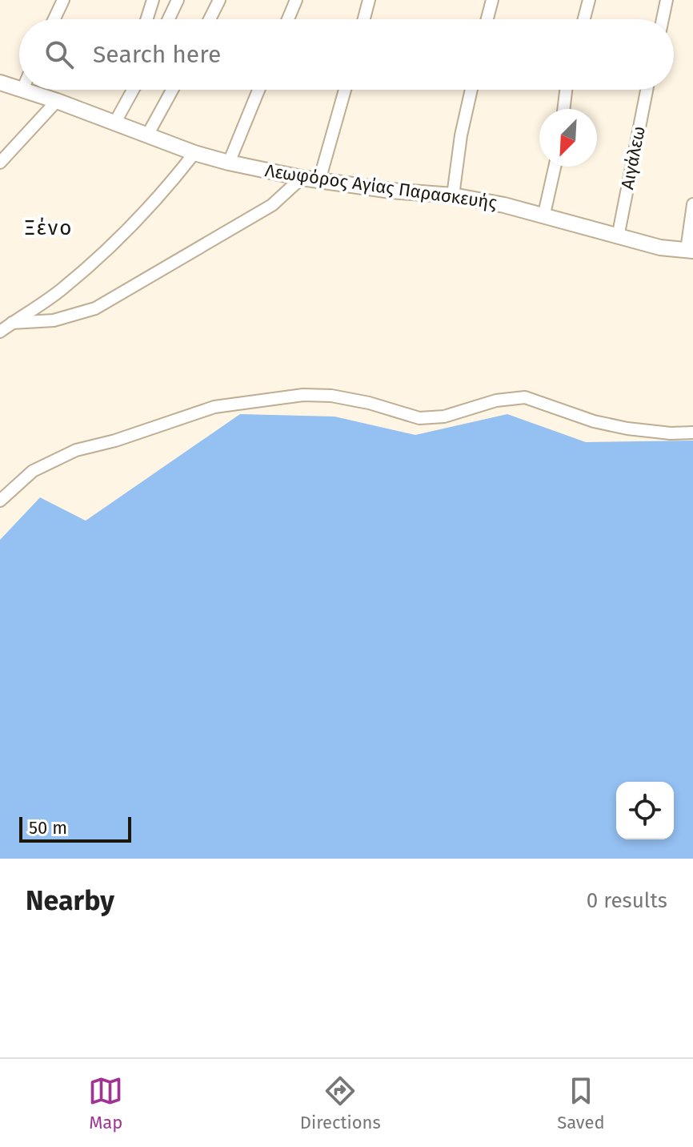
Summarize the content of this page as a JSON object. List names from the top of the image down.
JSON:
{
  "streets": {
    "street": ["Αιγάλεω", "Λεωφόρος Αγίας Παρασκευής"]
  },
  "crossings": [
    ["Αιγάλεω", "Λεωφόρος Αγίας Παρασκευής"]
  ],
  "districts": ["Ξένο"],
  "scale_bar": "50 m",
  "north": "bottom left",
  "page": {
    "search": "Search here",
    "scale": "50 m",
    "heading": ["Nearby", "0 results"],
    "nav": ["Map", "Directions", "Saved"]
  }
}
